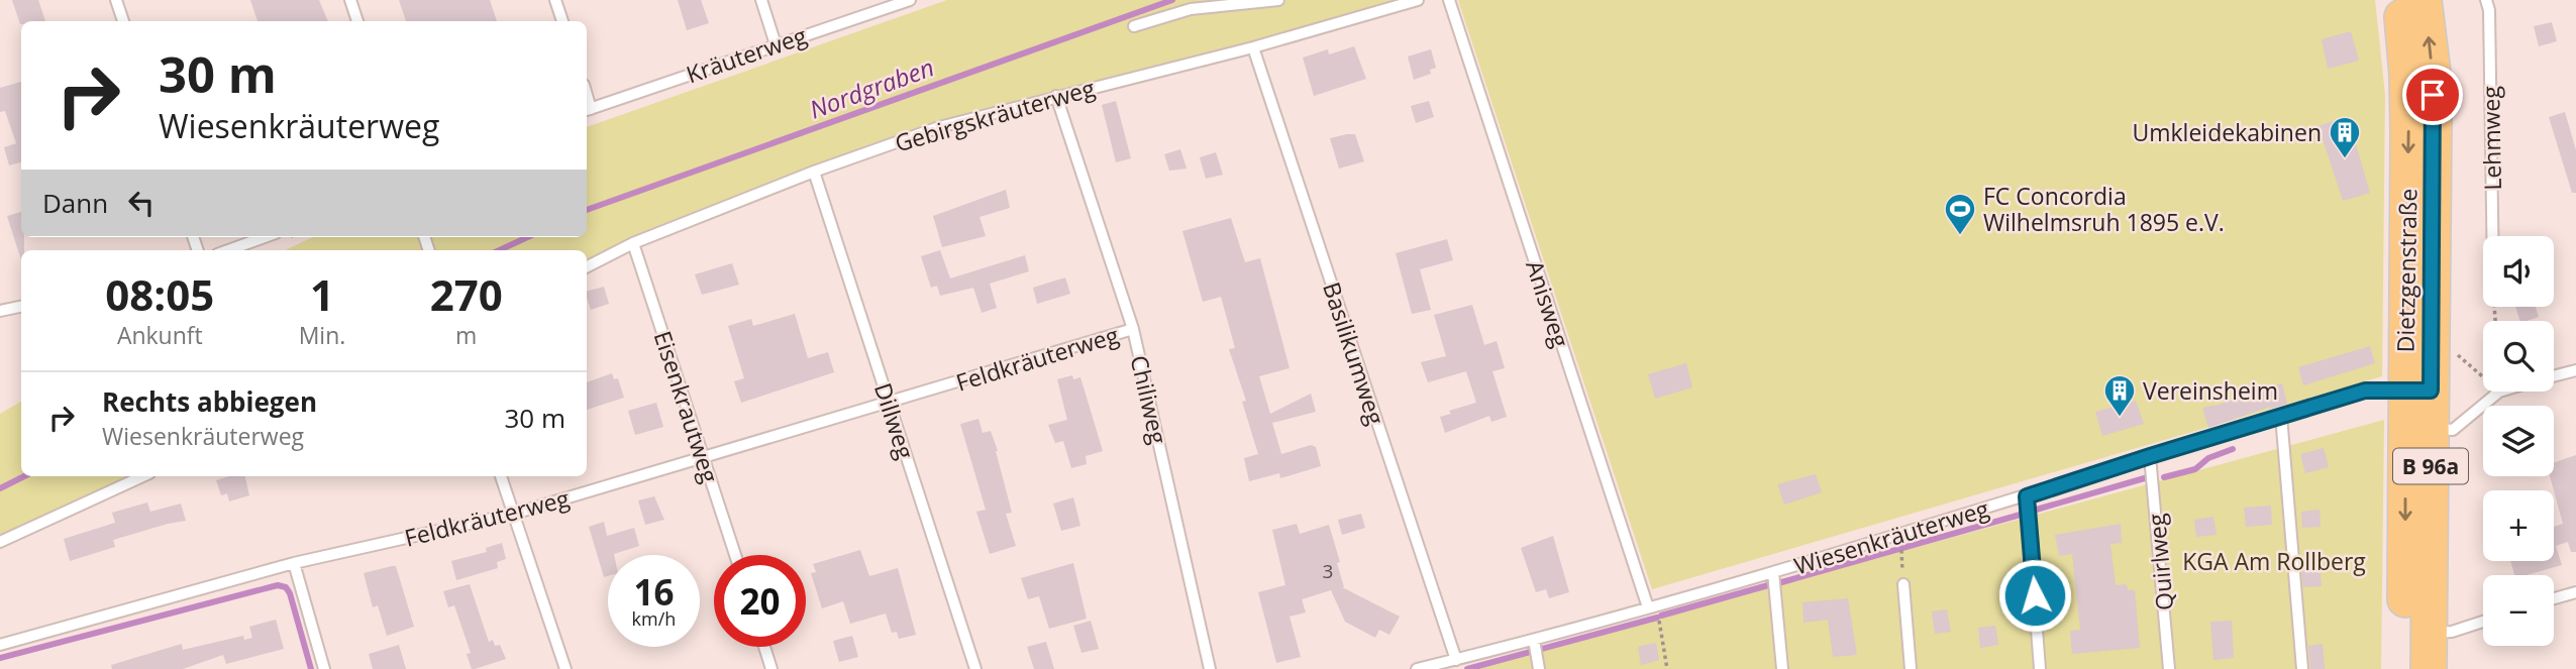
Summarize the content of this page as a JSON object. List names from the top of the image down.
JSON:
{
  "streets": {
    "main road": ["Dietzgenstraße", "B 96a"],
    "lane": [
      "Kräuterweg",
      "Gebirgskräuterweg",
      "Lehmweg",
      "Anisweg",
      "Basilikumweg",
      "Feldkräuterweg",
      "Chiliweg",
      "Eisenkrautweg",
      "Dillweg",
      "Wiesenkräuterweg",
      "Quirlweg"
    ]
  },
  "crossings": [
    ["Gebirgskräuterweg", "Basilikumweg"],
    ["Gebirgskräuterweg", "Chiliweg"],
    ["Gebirgskräuterweg", "Eisenkrautweg"],
    ["Gebirgskräuterweg", "Dillweg"],
    ["Dietzgenstraße", "Wiesenkräuterweg"],
    ["Anisweg", "Wiesenkräuterweg"],
    ["Basilikumweg", "Wiesenkräuterweg"],
    ["Feldkräuterweg", "Chiliweg"],
    ["Feldkräuterweg", "Eisenkrautweg"],
    ["Feldkräuterweg", "Dillweg"],
    ["Wiesenkräuterweg", "Quirlweg"]
  ],
  "water": ["Nordgraben"],
  "parks": ["KGA Am Rollberg"],
  "places": {
    "building": ["Umkleidekabinen", "Vereinsheim"],
    "sports": ["FC Concordia Wilhelmsruh 1895 e.V."]
  },
  "house_numbers": ["3"],
  "page": {
    "turn": ["30 m", "Wiesenkräuterweg"],
    "then": "Dann",
    "map_buttons": ["+", "−"],
    "eta": [
      "08:05",
      "Ankunft",
      "1",
      "Min.",
      "270",
      "m"
    ],
    "list": [
      {
        "name": "Rechts abbiegen",
        "note": "Wiesenkräuterweg",
        "value": "30 m"
      }
    ],
    "speed": "16 km/h",
    "limit": "20"
  }
}
